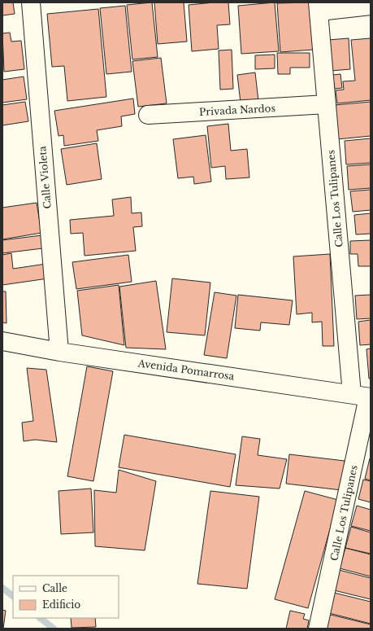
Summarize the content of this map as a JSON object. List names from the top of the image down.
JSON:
{
  "streets": {
    "street": [
      "Privada Nardos",
      "Calle Violeta",
      "Calle Los Tulipanes",
      "Avenida Pomarrosa"
    ]
  },
  "crossings": [
    ["Privada Nardos", "Calle Los Tulipanes"],
    ["Calle Violeta", "Avenida Pomarrosa"],
    ["Calle Los Tulipanes", "Avenida Pomarrosa"]
  ],
  "legend": ["Calle", "Edificio"]
}
